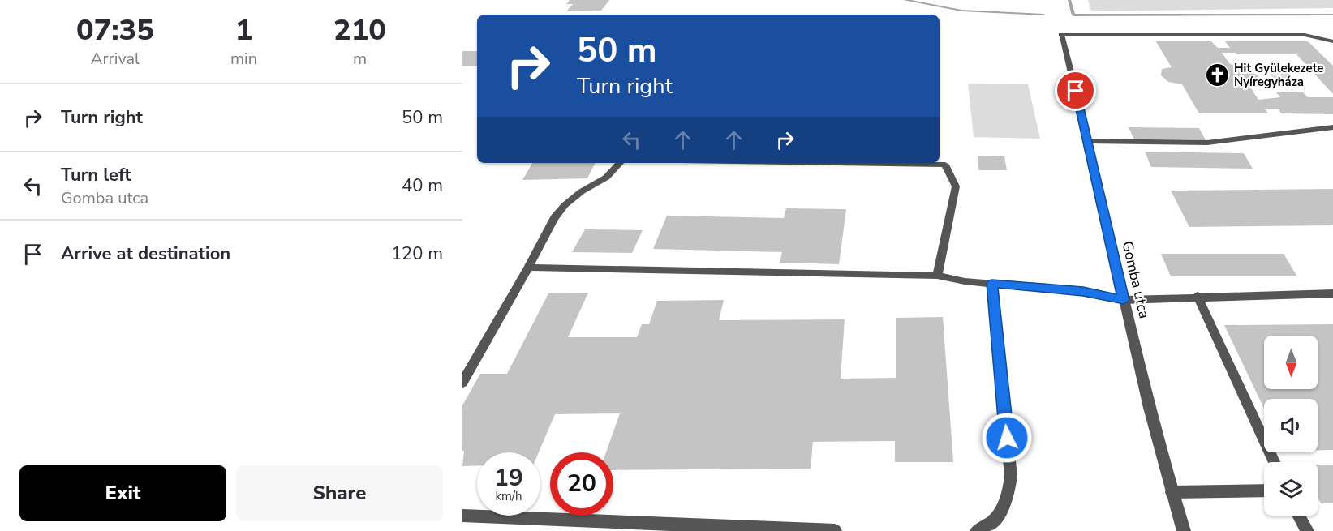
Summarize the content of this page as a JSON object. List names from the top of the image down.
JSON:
{
  "streets": {
    "street": ["Gomba utca"]
  },
  "places": {
    "church": ["Hit Gyülekezete Nyíregyháza"]
  },
  "north": "bottom",
  "page": {
    "eta": [
      "07:35",
      "Arrival",
      "1",
      "min",
      "210",
      "m"
    ],
    "turn": ["50 m", "Turn right"],
    "list": [
      {
        "name": "Turn right",
        "value": "50 m"
      },
      {
        "name": "Turn left",
        "note": "Gomba utca",
        "value": "40 m"
      },
      {
        "name": "Arrive at destination",
        "value": "120 m"
      }
    ],
    "speed": "19 km/h",
    "limit": "20",
    "buttons": ["Exit", "Share"]
  }
}
